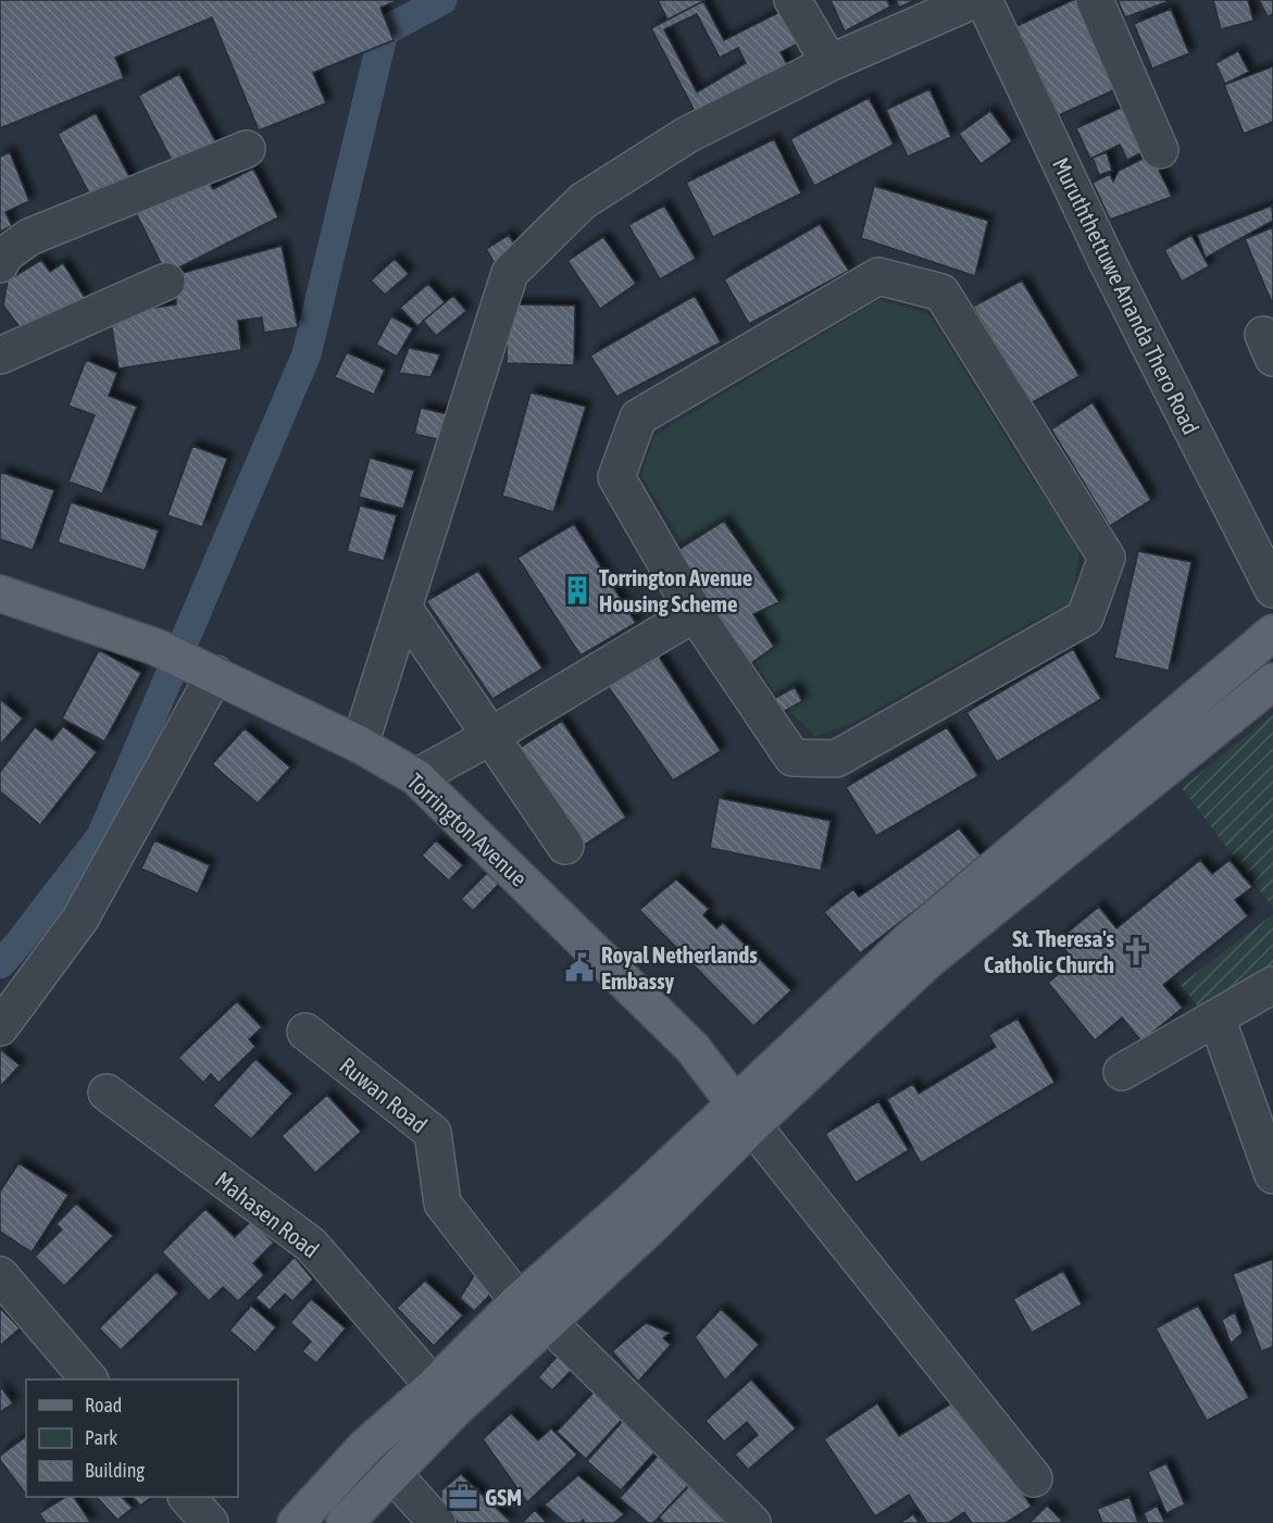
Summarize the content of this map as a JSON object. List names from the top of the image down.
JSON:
{
  "streets": {
    "main road": ["Torrington Avenue"],
    "street": ["Muruththettuwe Ananda Thero Road", "Ruwan Road", "Mahasen Road"]
  },
  "places": {
    "building": ["Torrington Avenue Housing Scheme"],
    "church": ["St. Theresa's Catholic Church"],
    "public building": ["Royal Netherlands Embassy"],
    "office": ["GSM"]
  },
  "legend": ["Road", "Park", "Building"]
}
